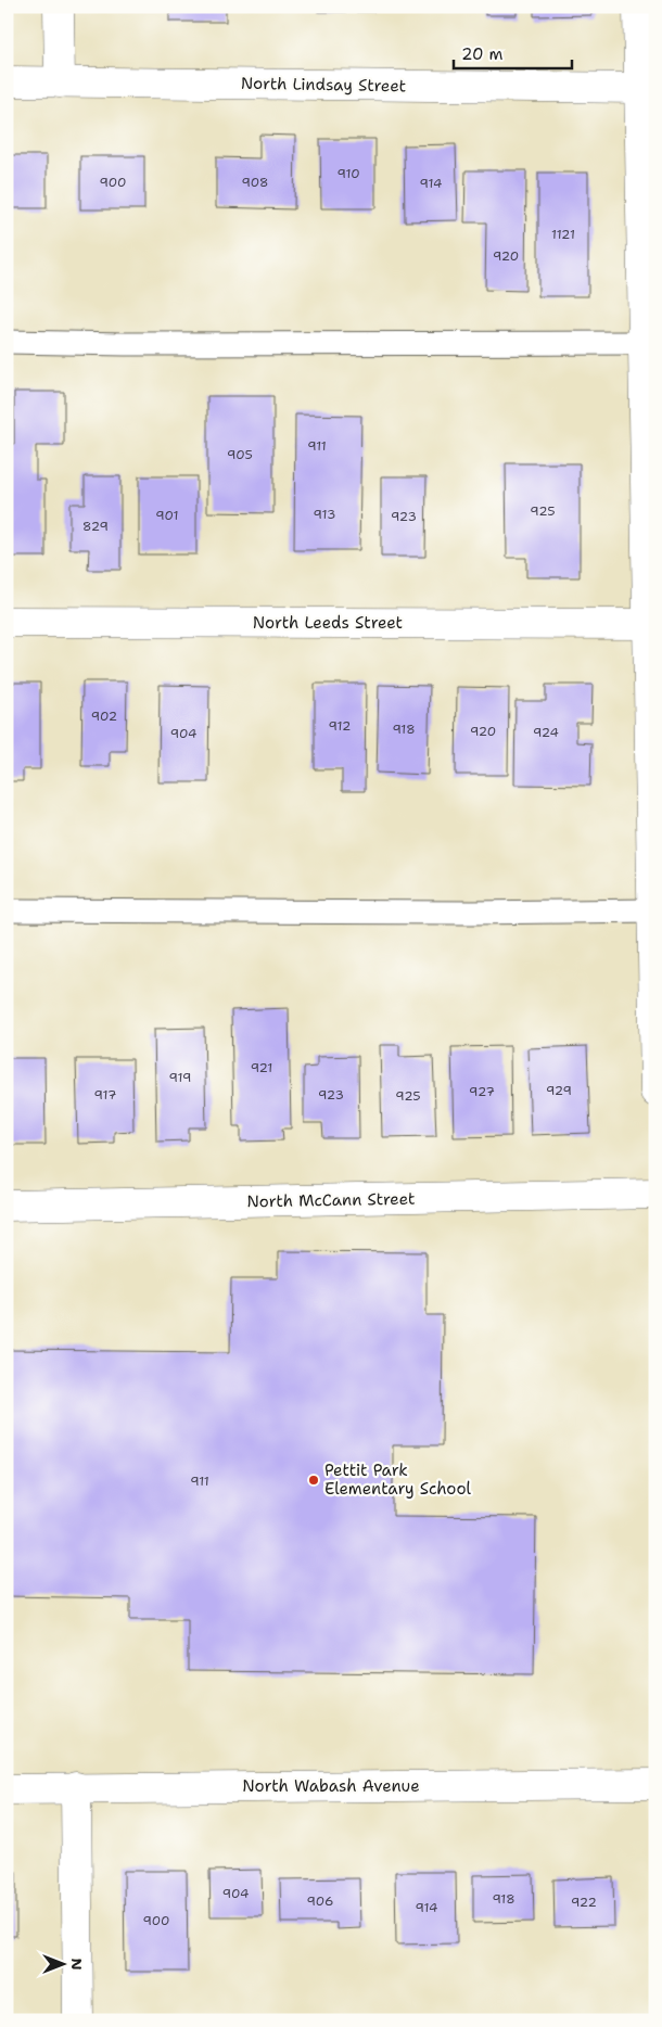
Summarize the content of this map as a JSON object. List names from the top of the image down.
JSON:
{
  "streets": {
    "street": [
      "North Lindsay Street",
      "North Leeds Street",
      "North McCann Street",
      "North Wabash Avenue"
    ]
  },
  "places": ["Pettit Park Elementary School"],
  "house_numbers": [
    "910",
    "900",
    "908",
    "914",
    "1121",
    "920",
    "911",
    "905",
    "925",
    "913",
    "901",
    "923",
    "829",
    "902",
    "912",
    "918",
    "920",
    "924",
    "904",
    "921",
    "919",
    "929",
    "927",
    "917",
    "923",
    "925",
    "911",
    "904",
    "918",
    "906",
    "922",
    "914",
    "900"
  ],
  "scale_bar": "20 m",
  "north": "right"
}
